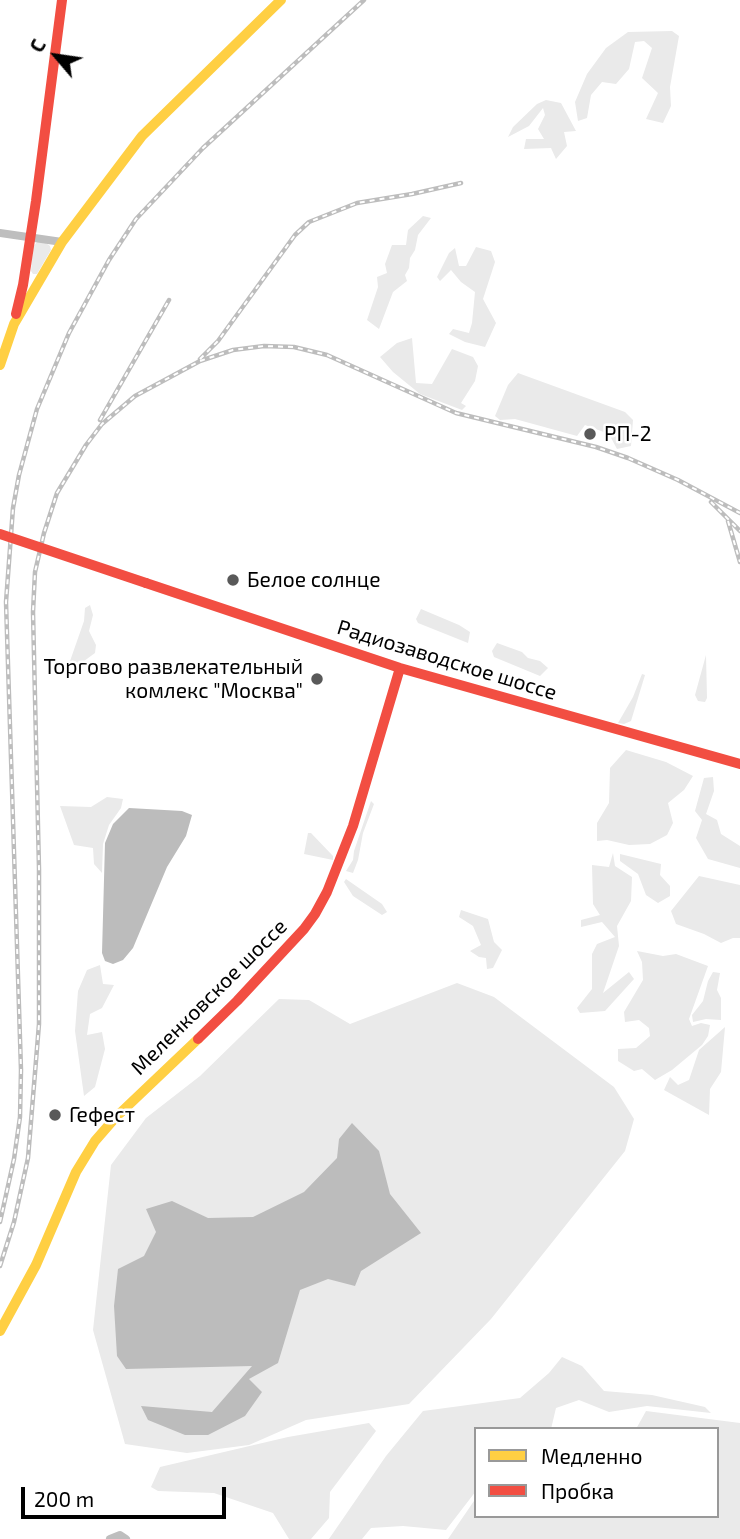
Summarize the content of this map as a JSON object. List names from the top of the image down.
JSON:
{
  "streets": {
    "main road": ["Радиозаводское шоссе", "Меленковское шоссе"]
  },
  "crossings": [
    ["Радиозаводское шоссе", "Меленковское шоссе"]
  ],
  "places": [
    "РП-2",
    "Белое солнце",
    "Торгово развлекательный комлекс \"Москва\"",
    "Гефест"
  ],
  "legend": ["Медленно", "Пробка"],
  "scale_bar": "200 m",
  "north": "top left"
}
